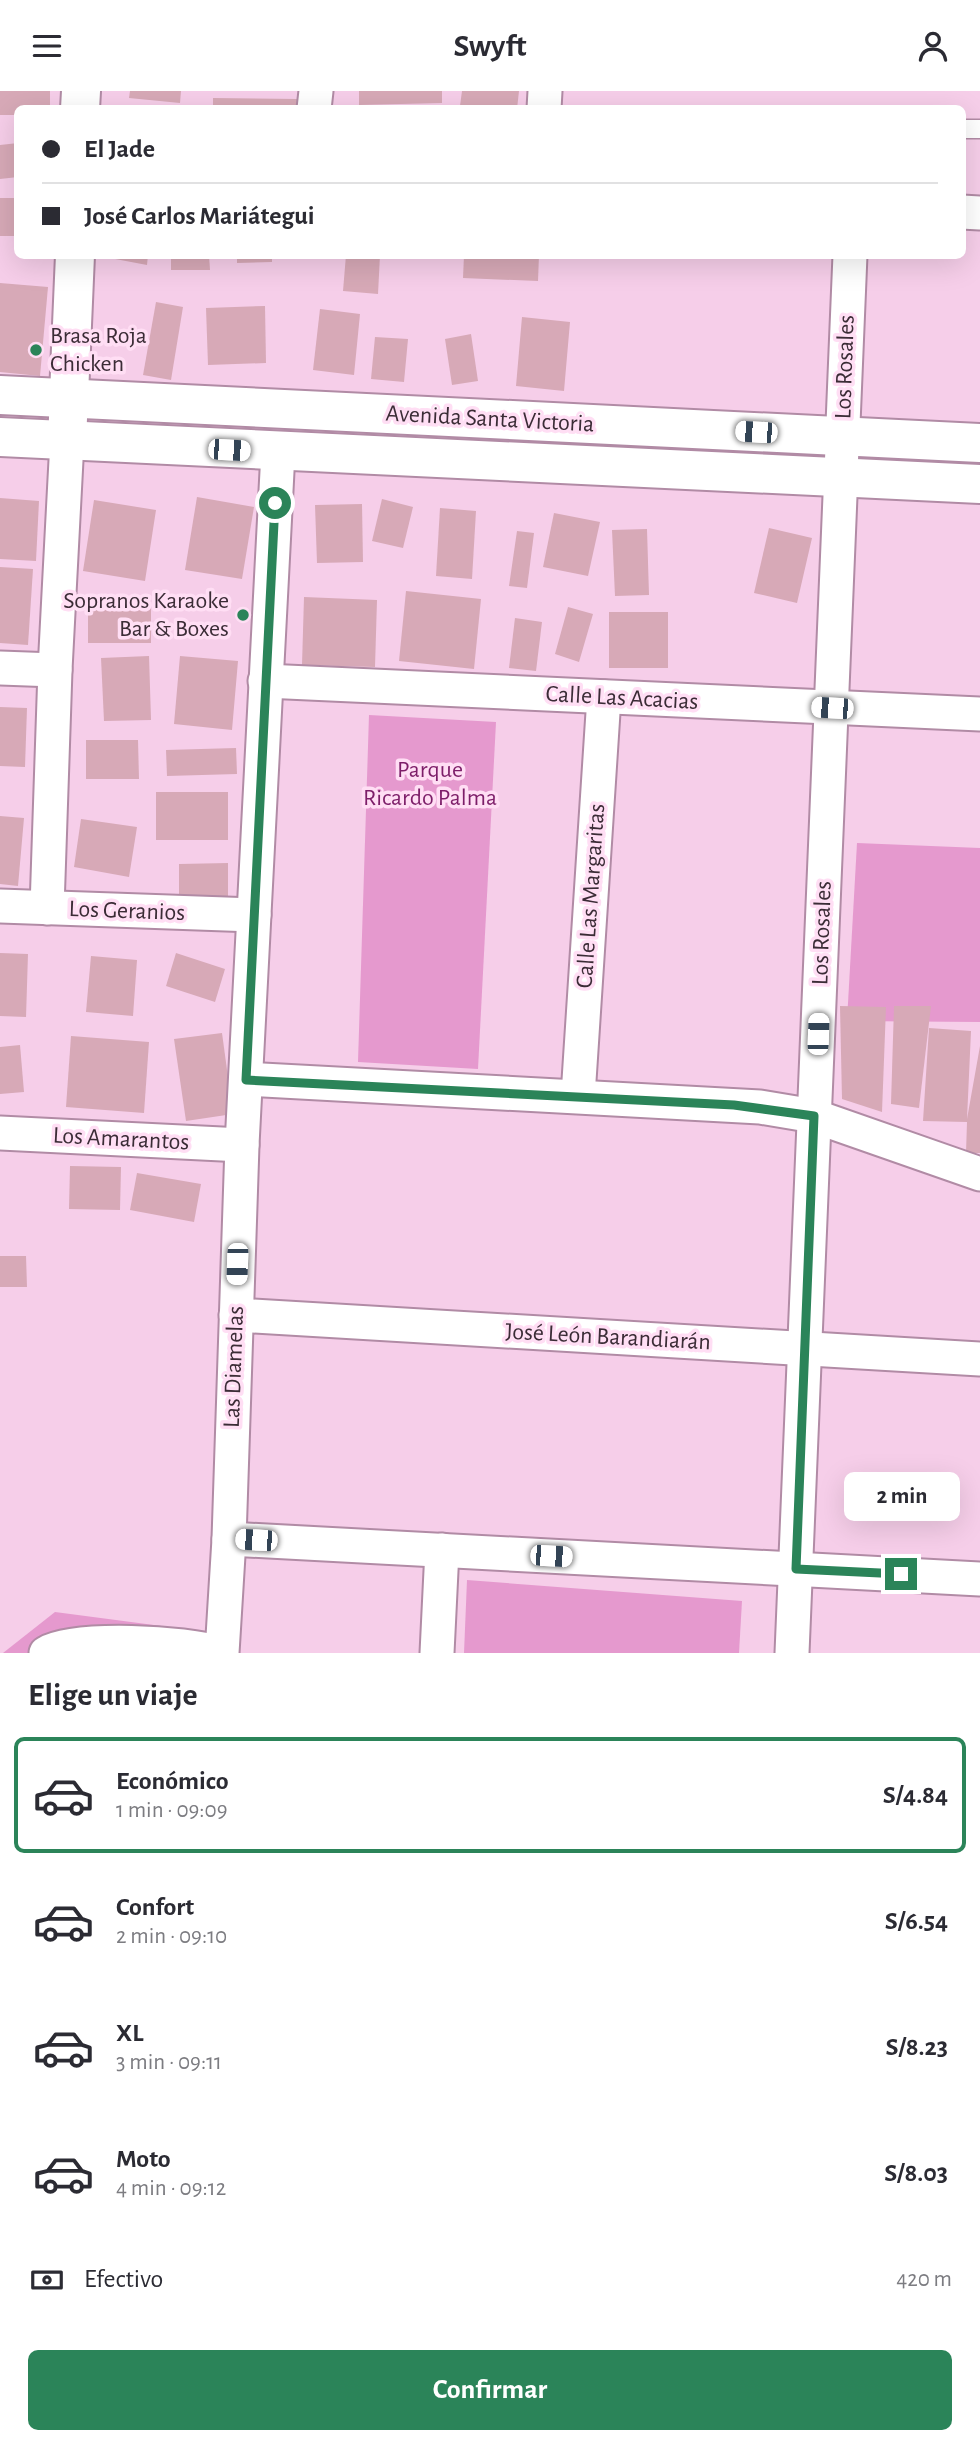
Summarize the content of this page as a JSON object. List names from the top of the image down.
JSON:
{
  "streets": {
    "main road": ["Avenida Santa Victoria"],
    "street": [
      "Los Rosales",
      "Calle Las Acacias",
      "Calle Las Margaritas",
      "Los Geranios",
      "Los Amarantos",
      "José León Barandiarán",
      "Las Diamelas"
    ]
  },
  "crossings": [
    ["Los Rosales", "Avenida Santa Victoria"],
    ["Los Rosales", "Calle Las Acacias"],
    ["Los Rosales", "José León Barandiarán"],
    ["Avenida Santa Victoria", "Las Diamelas"],
    ["Calle Las Acacias", "Calle Las Margaritas"],
    ["Calle Las Acacias", "Las Diamelas"],
    ["Los Geranios", "Las Diamelas"],
    ["Los Amarantos", "Las Diamelas"],
    ["José León Barandiarán", "Las Diamelas"]
  ],
  "parks": ["Parque Ricardo Palma"],
  "places": ["Brasa Roja Chicken", "Sopranos Karaoke Bar & Boxes"],
  "page": {
    "header": "Swyft",
    "banner": ["El Jade", "José Carlos Mariátegui"],
    "bubble": "2 min",
    "heading": "Elige un viaje",
    "list": [
      {
        "name": "Económico",
        "note": "1 min · 09:09",
        "value": "S/4.84"
      },
      {
        "name": "Confort",
        "note": "2 min · 09:10",
        "value": "S/6.54"
      },
      {
        "name": "XL",
        "note": "3 min · 09:11",
        "value": "S/8.23"
      },
      {
        "name": "Moto",
        "note": "4 min · 09:12",
        "value": "S/8.03"
      }
    ],
    "pay": ["Efectivo", "420 m"],
    "buttons": "Confirmar"
  }
}
